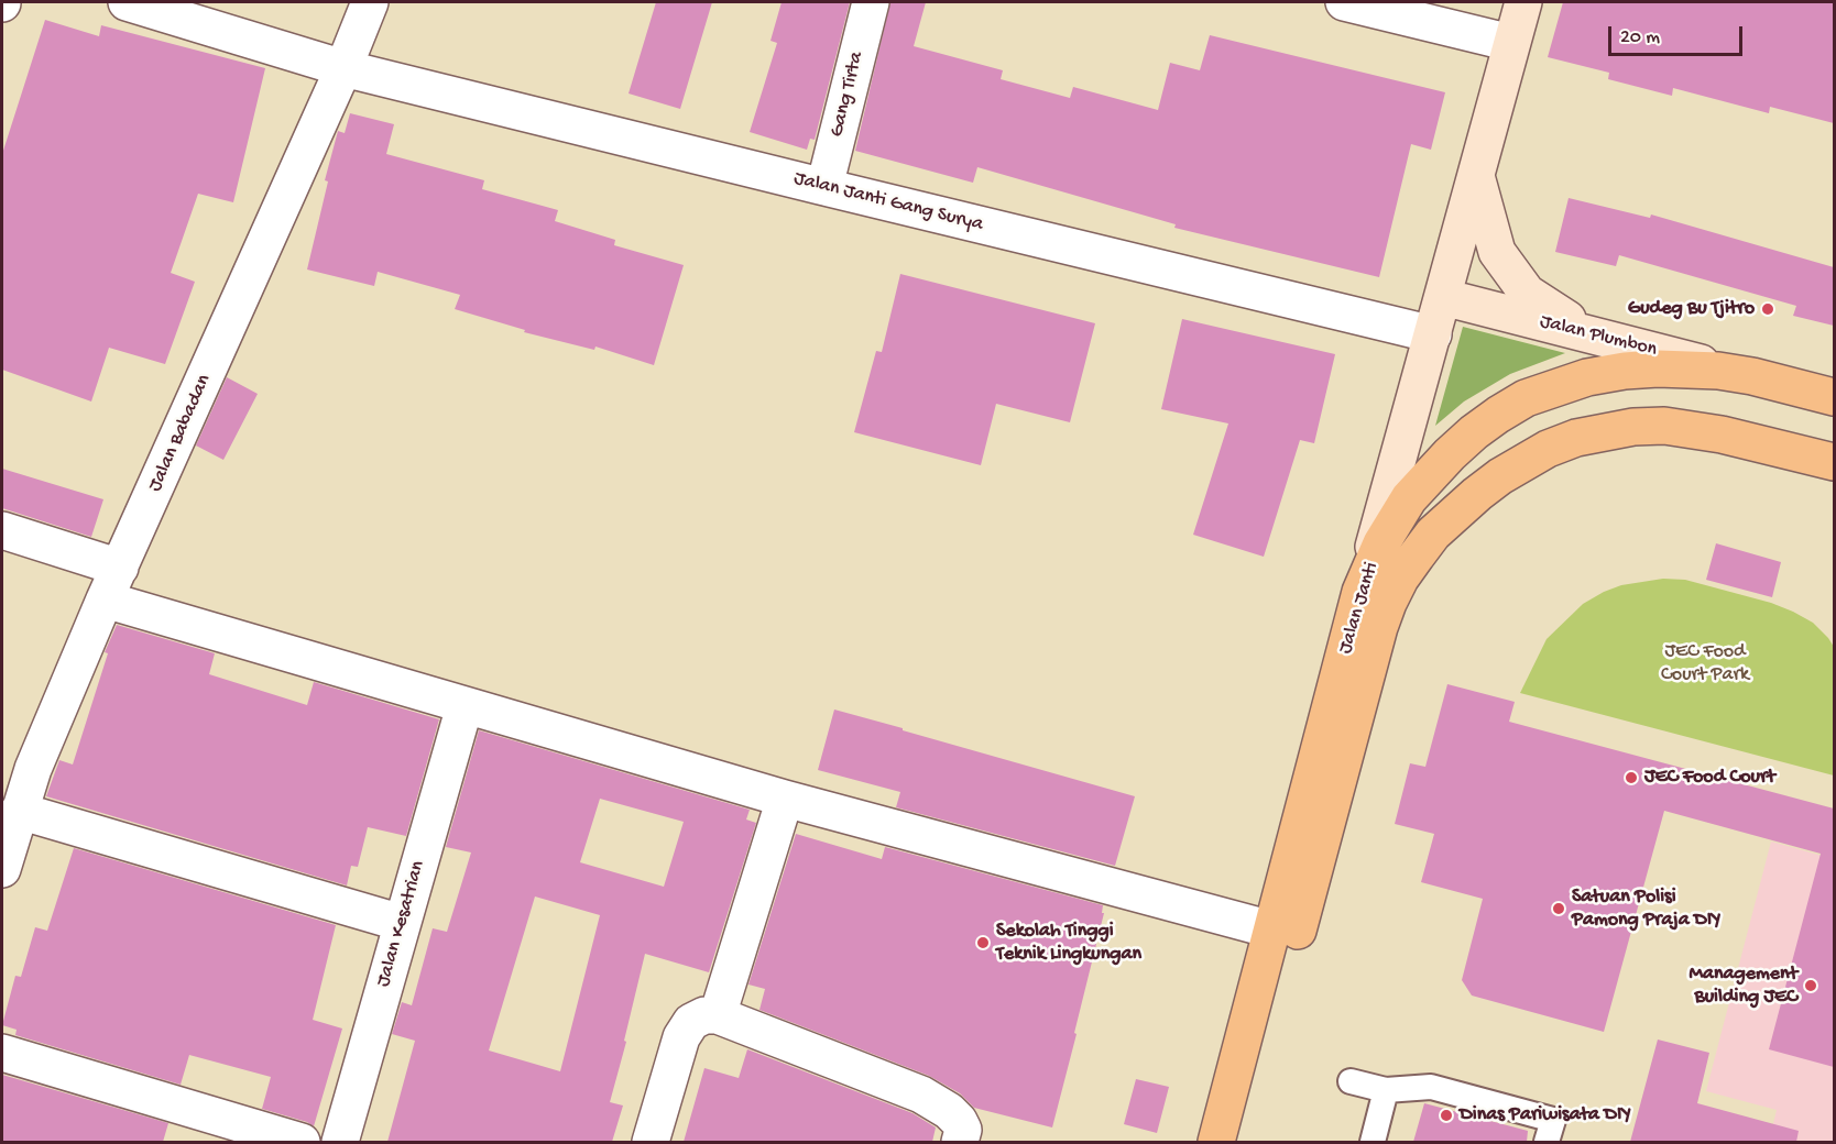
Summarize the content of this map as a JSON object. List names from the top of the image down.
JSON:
{
  "streets": {
    "main road": ["Jalan Janti"],
    "street": [
      "Gang Tirta",
      "Jalan Janti Gang Surya",
      "Jalan Plumbon",
      "Jalan Babadan",
      "Jalan Kesatrian"
    ]
  },
  "crossings": [
    ["Gang Tirta", "Jalan Janti Gang Surya"],
    ["Jalan Janti Gang Surya", "Jalan Babadan"],
    ["Jalan Plumbon", "Jalan Janti"]
  ],
  "parks": ["JEC Food Court Park"],
  "places": [
    "Gudeg Bu Tjitro",
    "JEC Food Court",
    "Satuan Polisi Pamong Praja DIY",
    "Sekolah Tinggi Teknik Lingkungan",
    "Management Building JEC",
    "Dinas Pariwisata DIY"
  ],
  "scale_bar": "20 m"
}
